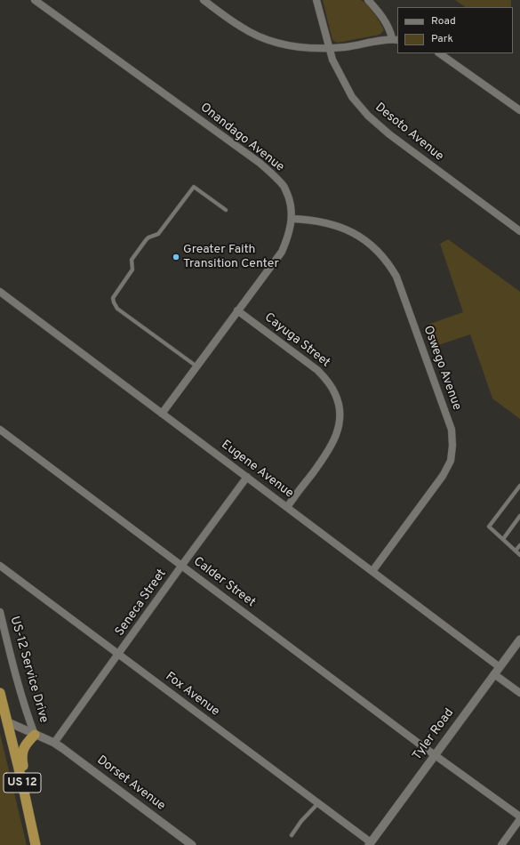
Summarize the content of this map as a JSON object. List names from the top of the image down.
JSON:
{
  "streets": {
    "highway": ["US 12"],
    "street": [
      "Desoto Avenue",
      "Onandago Avenue",
      "Cayuga Street",
      "Oswego Avenue",
      "Eugene Avenue",
      "Calder Street",
      "Seneca Street",
      "US-12 Service Drive",
      "Fox Avenue",
      "Tyler Road",
      "Dorset Avenue"
    ]
  },
  "crossings": [
    ["Onandago Avenue", "Cayuga Street"],
    ["Onandago Avenue", "Oswego Avenue"],
    ["Onandago Avenue", "Eugene Avenue"],
    ["Cayuga Street", "Eugene Avenue"],
    ["Oswego Avenue", "Eugene Avenue"],
    ["Eugene Avenue", "Seneca Street"],
    ["Eugene Avenue", "Tyler Road"],
    ["Calder Street", "Seneca Street"],
    ["Calder Street", "Tyler Road"],
    ["Seneca Street", "Fox Avenue"],
    ["Seneca Street", "Dorset Avenue"],
    ["US-12 Service Drive", "Dorset Avenue"],
    ["Fox Avenue", "Tyler Road"]
  ],
  "places": ["Greater Faith Transition Center"],
  "legend": ["Road", "Park"]
}
